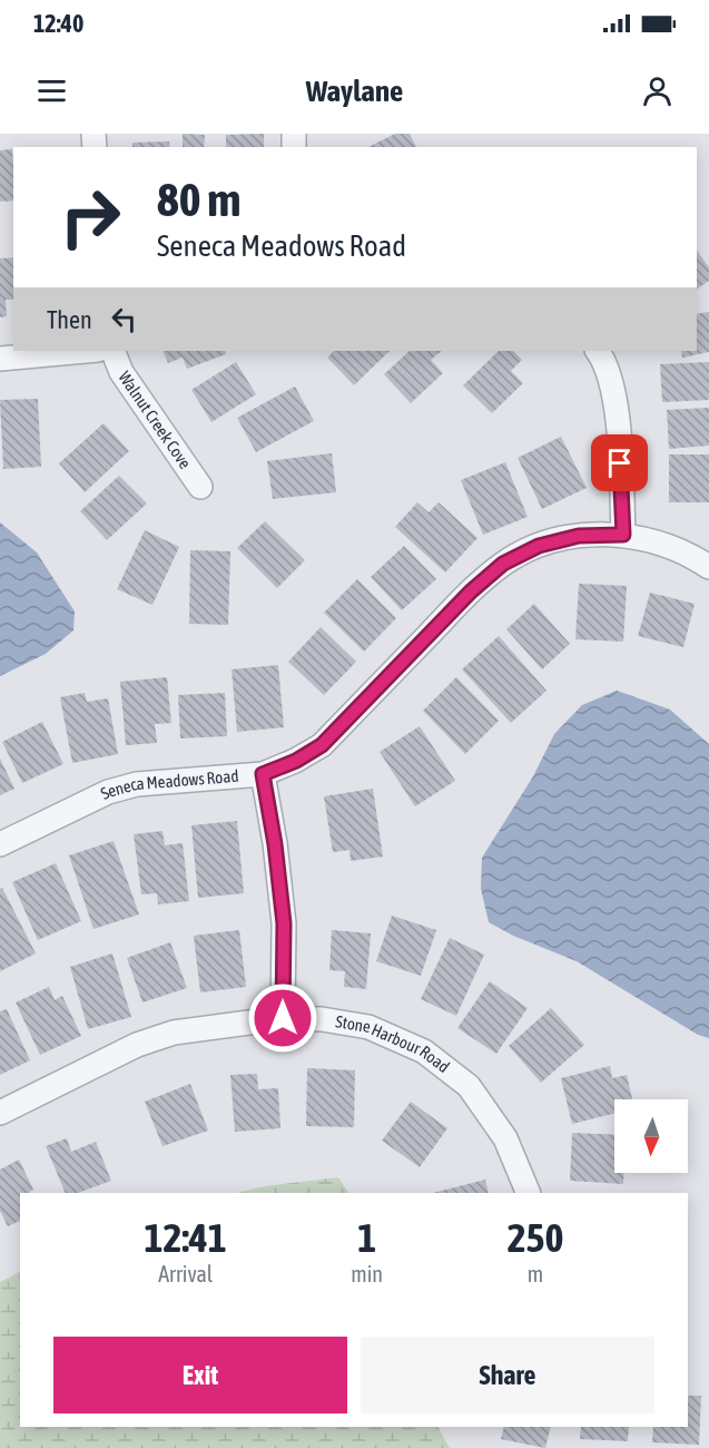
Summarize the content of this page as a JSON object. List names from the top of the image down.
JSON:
{
  "streets": {
    "street": ["Walnut Creek Cove", "Seneca Meadows Road", "Stone Harbour Road"]
  },
  "north": "bottom",
  "page": {
    "status": "12:40",
    "header": "Waylane",
    "turn": ["80 m", "Seneca Meadows Road"],
    "then": "Then",
    "eta": [
      "12:41",
      "Arrival",
      "1",
      "min",
      "250",
      "m"
    ],
    "buttons": ["Exit", "Share"]
  }
}
